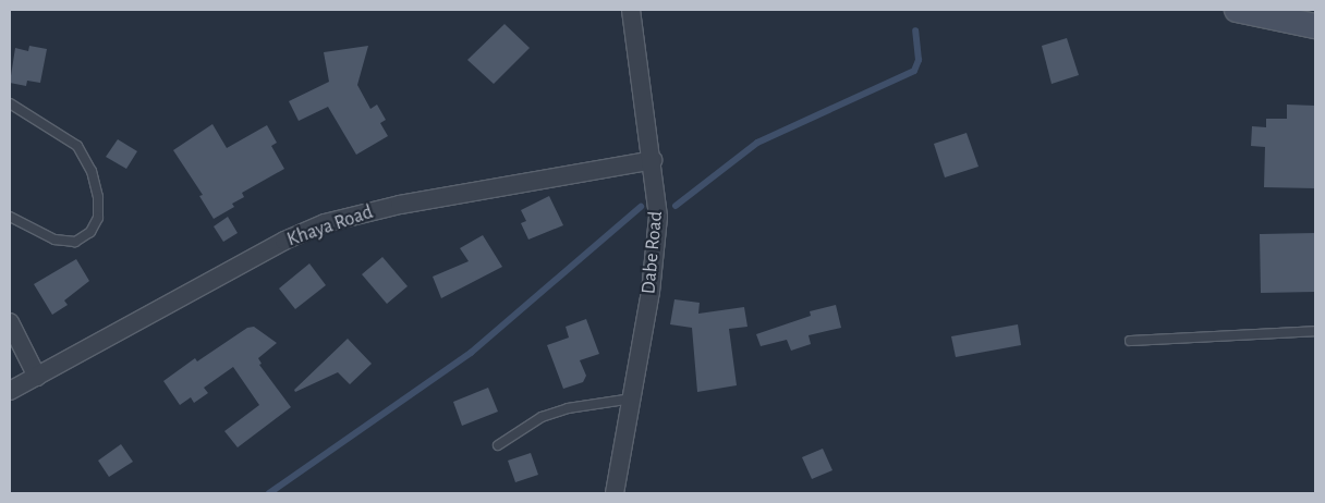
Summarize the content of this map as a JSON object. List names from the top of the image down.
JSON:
{
  "streets": {
    "street": ["Khaya Road", "Dabe Road"]
  },
  "crossings": [
    ["Khaya Road", "Dabe Road"]
  ]
}
